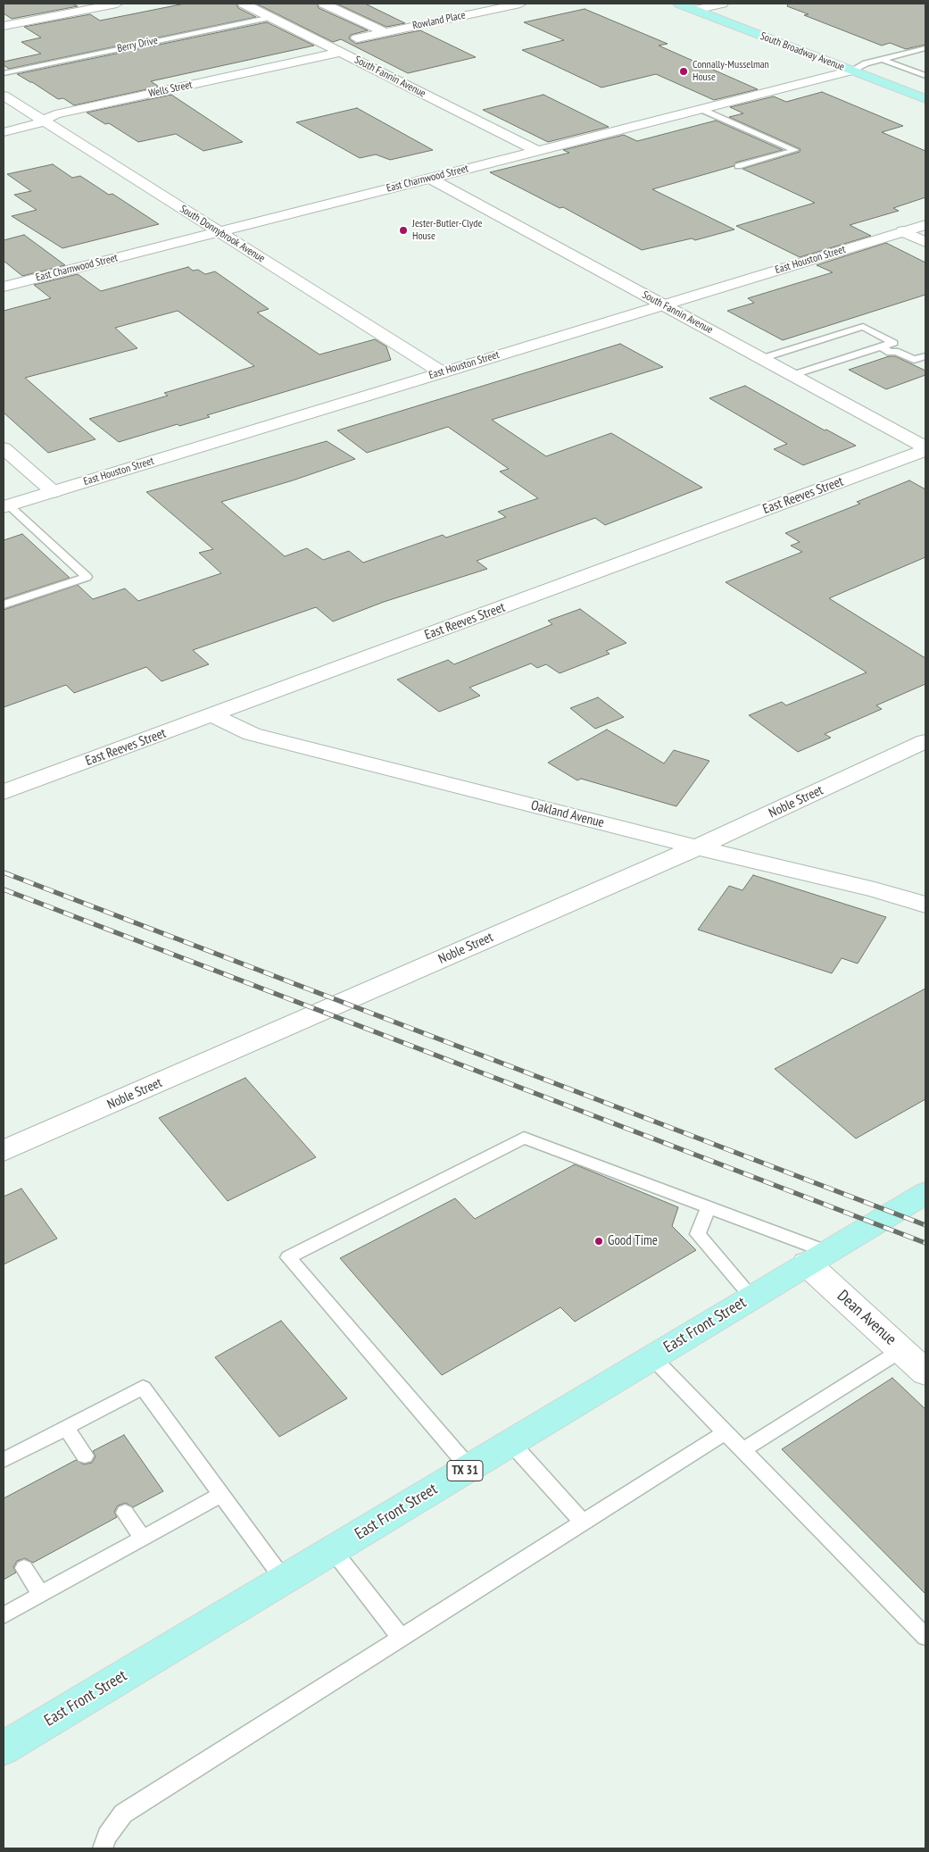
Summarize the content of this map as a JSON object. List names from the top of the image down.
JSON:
{
  "streets": {
    "main road": ["South Broadway Avenue", "East Front Street", "TX 31"],
    "street": [
      "Rowland Place",
      "South Fannin Avenue",
      "Wells Street",
      "East Charnwood Street",
      "South Donnybrook Avenue",
      "East Houston Street",
      "East Reeves Street",
      "Noble Street",
      "Oakland Avenue",
      "Dean Avenue"
    ],
    "lane": ["Berry Drive"]
  },
  "crossings": [
    ["Berry Drive", "South Fannin Avenue"],
    ["South Broadway Avenue", "East Charnwood Street"],
    ["South Fannin Avenue", "Wells Street"],
    ["South Fannin Avenue", "East Charnwood Street"],
    ["South Fannin Avenue", "East Houston Street"],
    ["South Fannin Avenue", "East Reeves Street"],
    ["Wells Street", "South Donnybrook Avenue"],
    ["East Charnwood Street", "South Donnybrook Avenue"],
    ["South Donnybrook Avenue", "East Houston Street"],
    ["East Reeves Street", "Oakland Avenue"],
    ["Noble Street", "Oakland Avenue"],
    ["Dean Avenue", "East Front Street"]
  ],
  "places": ["Connally-Musselman House", "Jester-Butler-Clyde House", "Good Time"]
}
